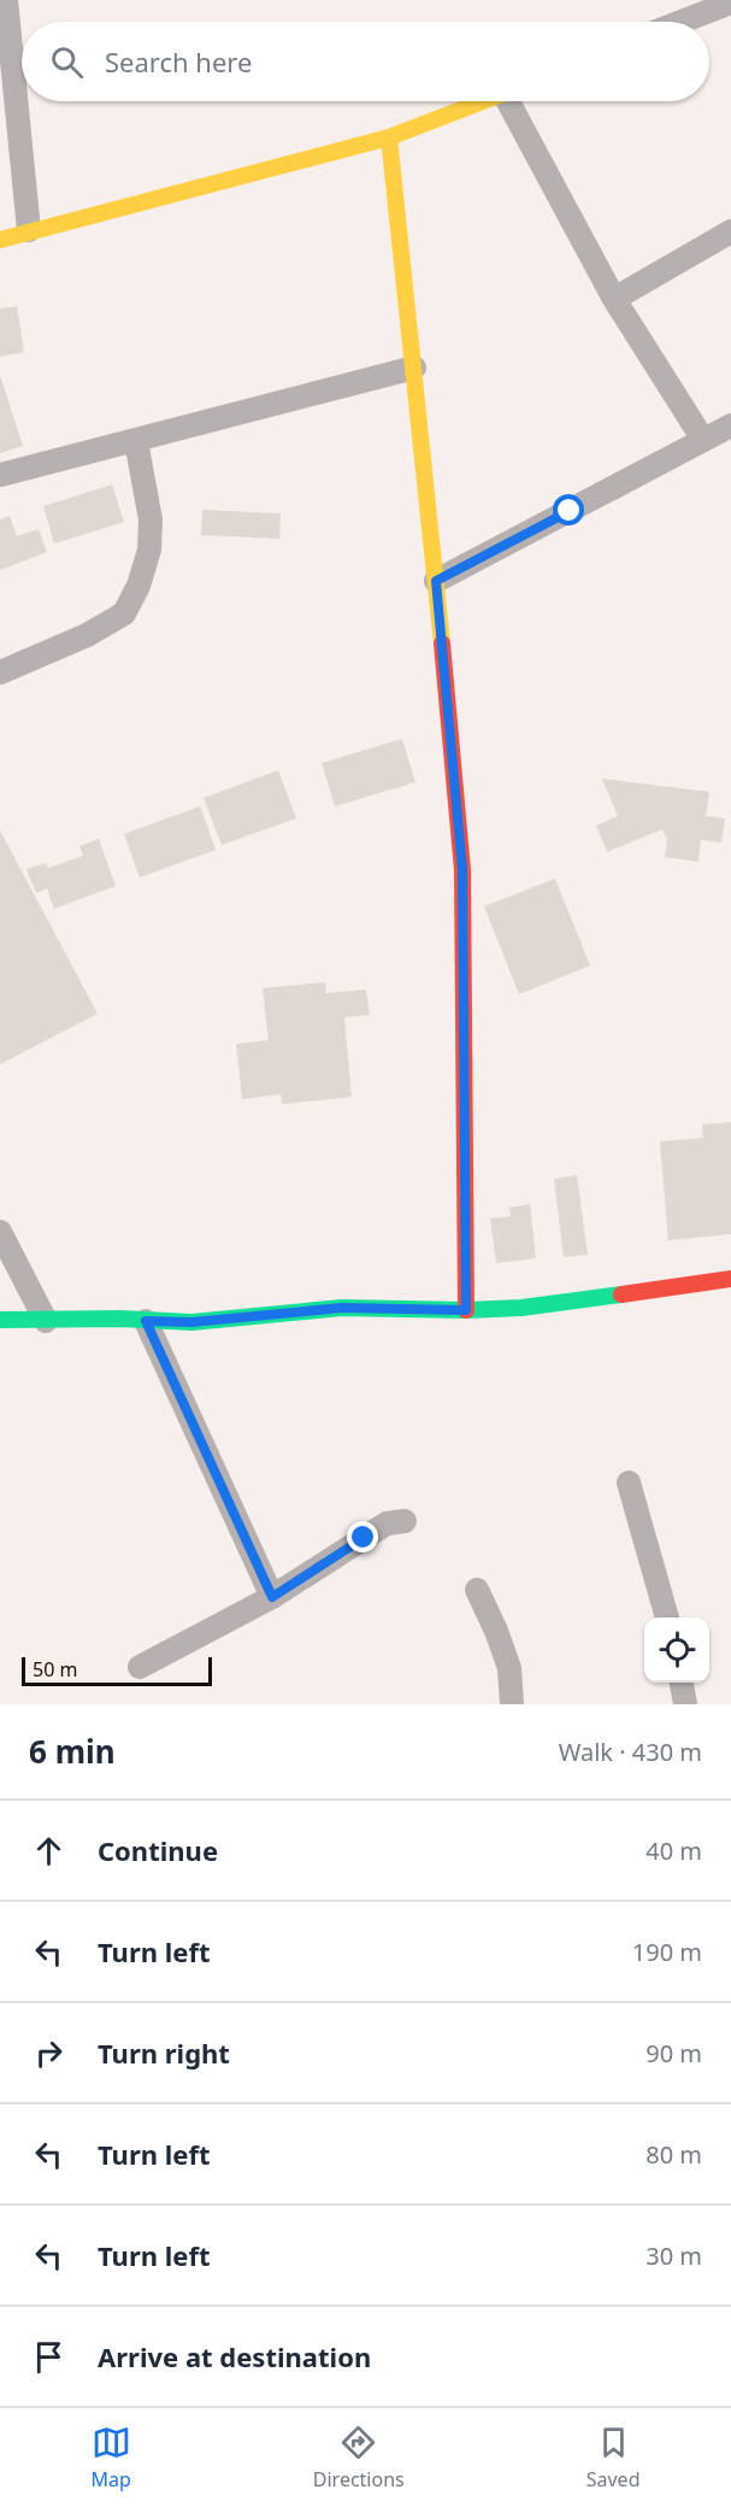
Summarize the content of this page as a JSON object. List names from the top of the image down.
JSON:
{
  "scale_bar": "50 m",
  "page": {
    "search": "Search here",
    "scale": "50 m",
    "heading": ["6 min", "Walk · 430 m"],
    "list": [
      ["Continue", "40 m"],
      ["Turn left", "190 m"],
      ["Turn right", "90 m"],
      ["Turn left", "80 m"],
      ["Turn left", "30 m"],
      "Arrive at destination"
    ],
    "nav": ["Map", "Directions", "Saved"]
  }
}
